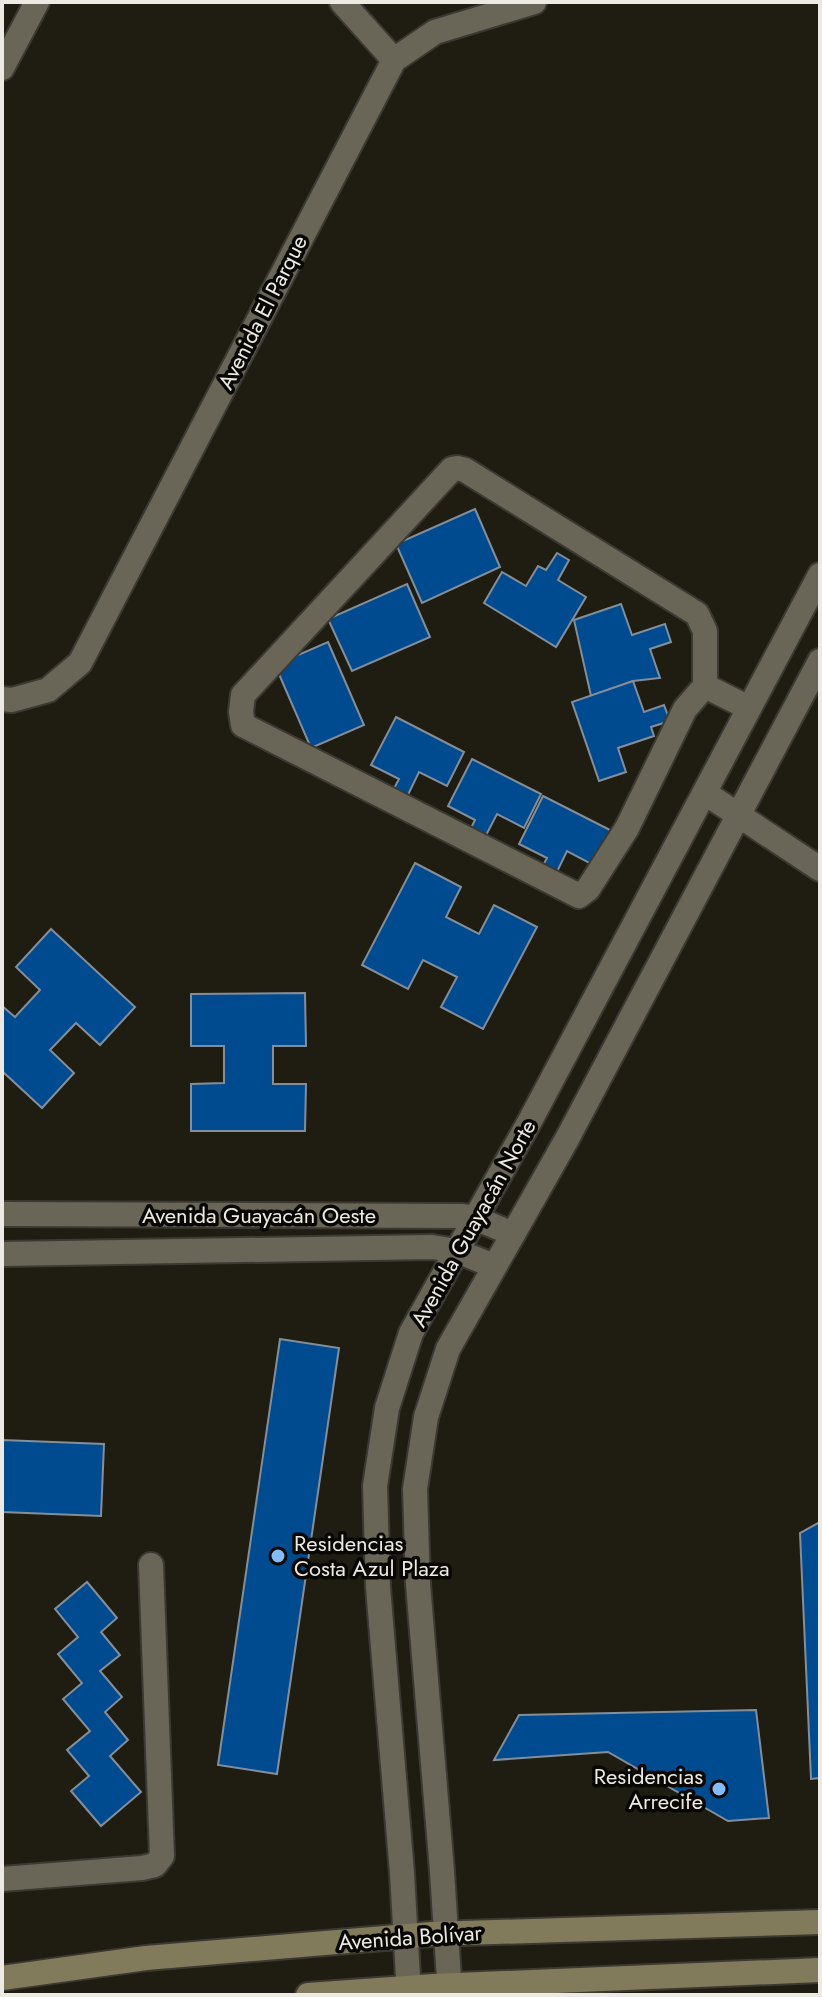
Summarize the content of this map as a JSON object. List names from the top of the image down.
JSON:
{
  "streets": {
    "street": [
      "Avenida El Parque",
      "Avenida Guayacán Oeste",
      "Avenida Guayacán Norte",
      "Avenida Bolívar"
    ]
  },
  "crossings": [
    ["Avenida Guayacán Oeste", "Avenida Guayacán Norte"],
    ["Avenida Guayacán Norte", "Avenida Bolívar"]
  ],
  "places": ["Residencias Costa Azul Plaza", "Residencias Arrecife"]
}
